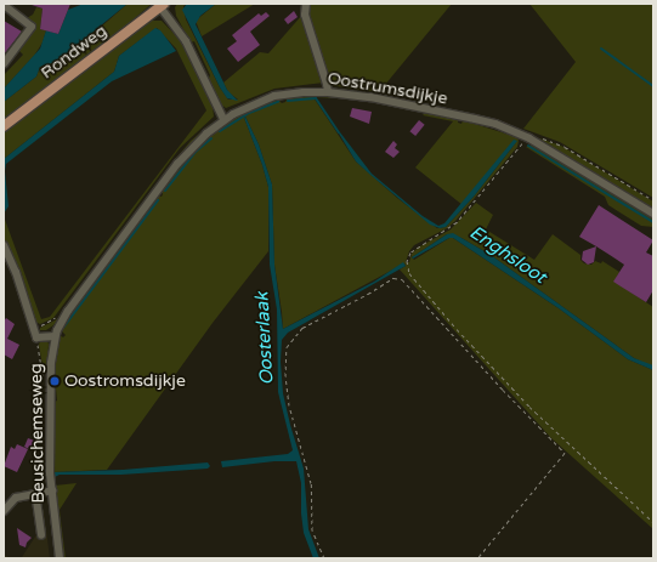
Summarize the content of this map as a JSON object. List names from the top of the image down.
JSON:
{
  "streets": {
    "main road": ["Rondweg"],
    "street": ["Oostrumsdijkje", "Beusichemseweg"]
  },
  "crossings": [
    ["Oostrumsdijkje", "Beusichemseweg"]
  ],
  "water": ["Enghsloot", "Oosterlaak"],
  "places": ["Oostromsdijkje"]
}
